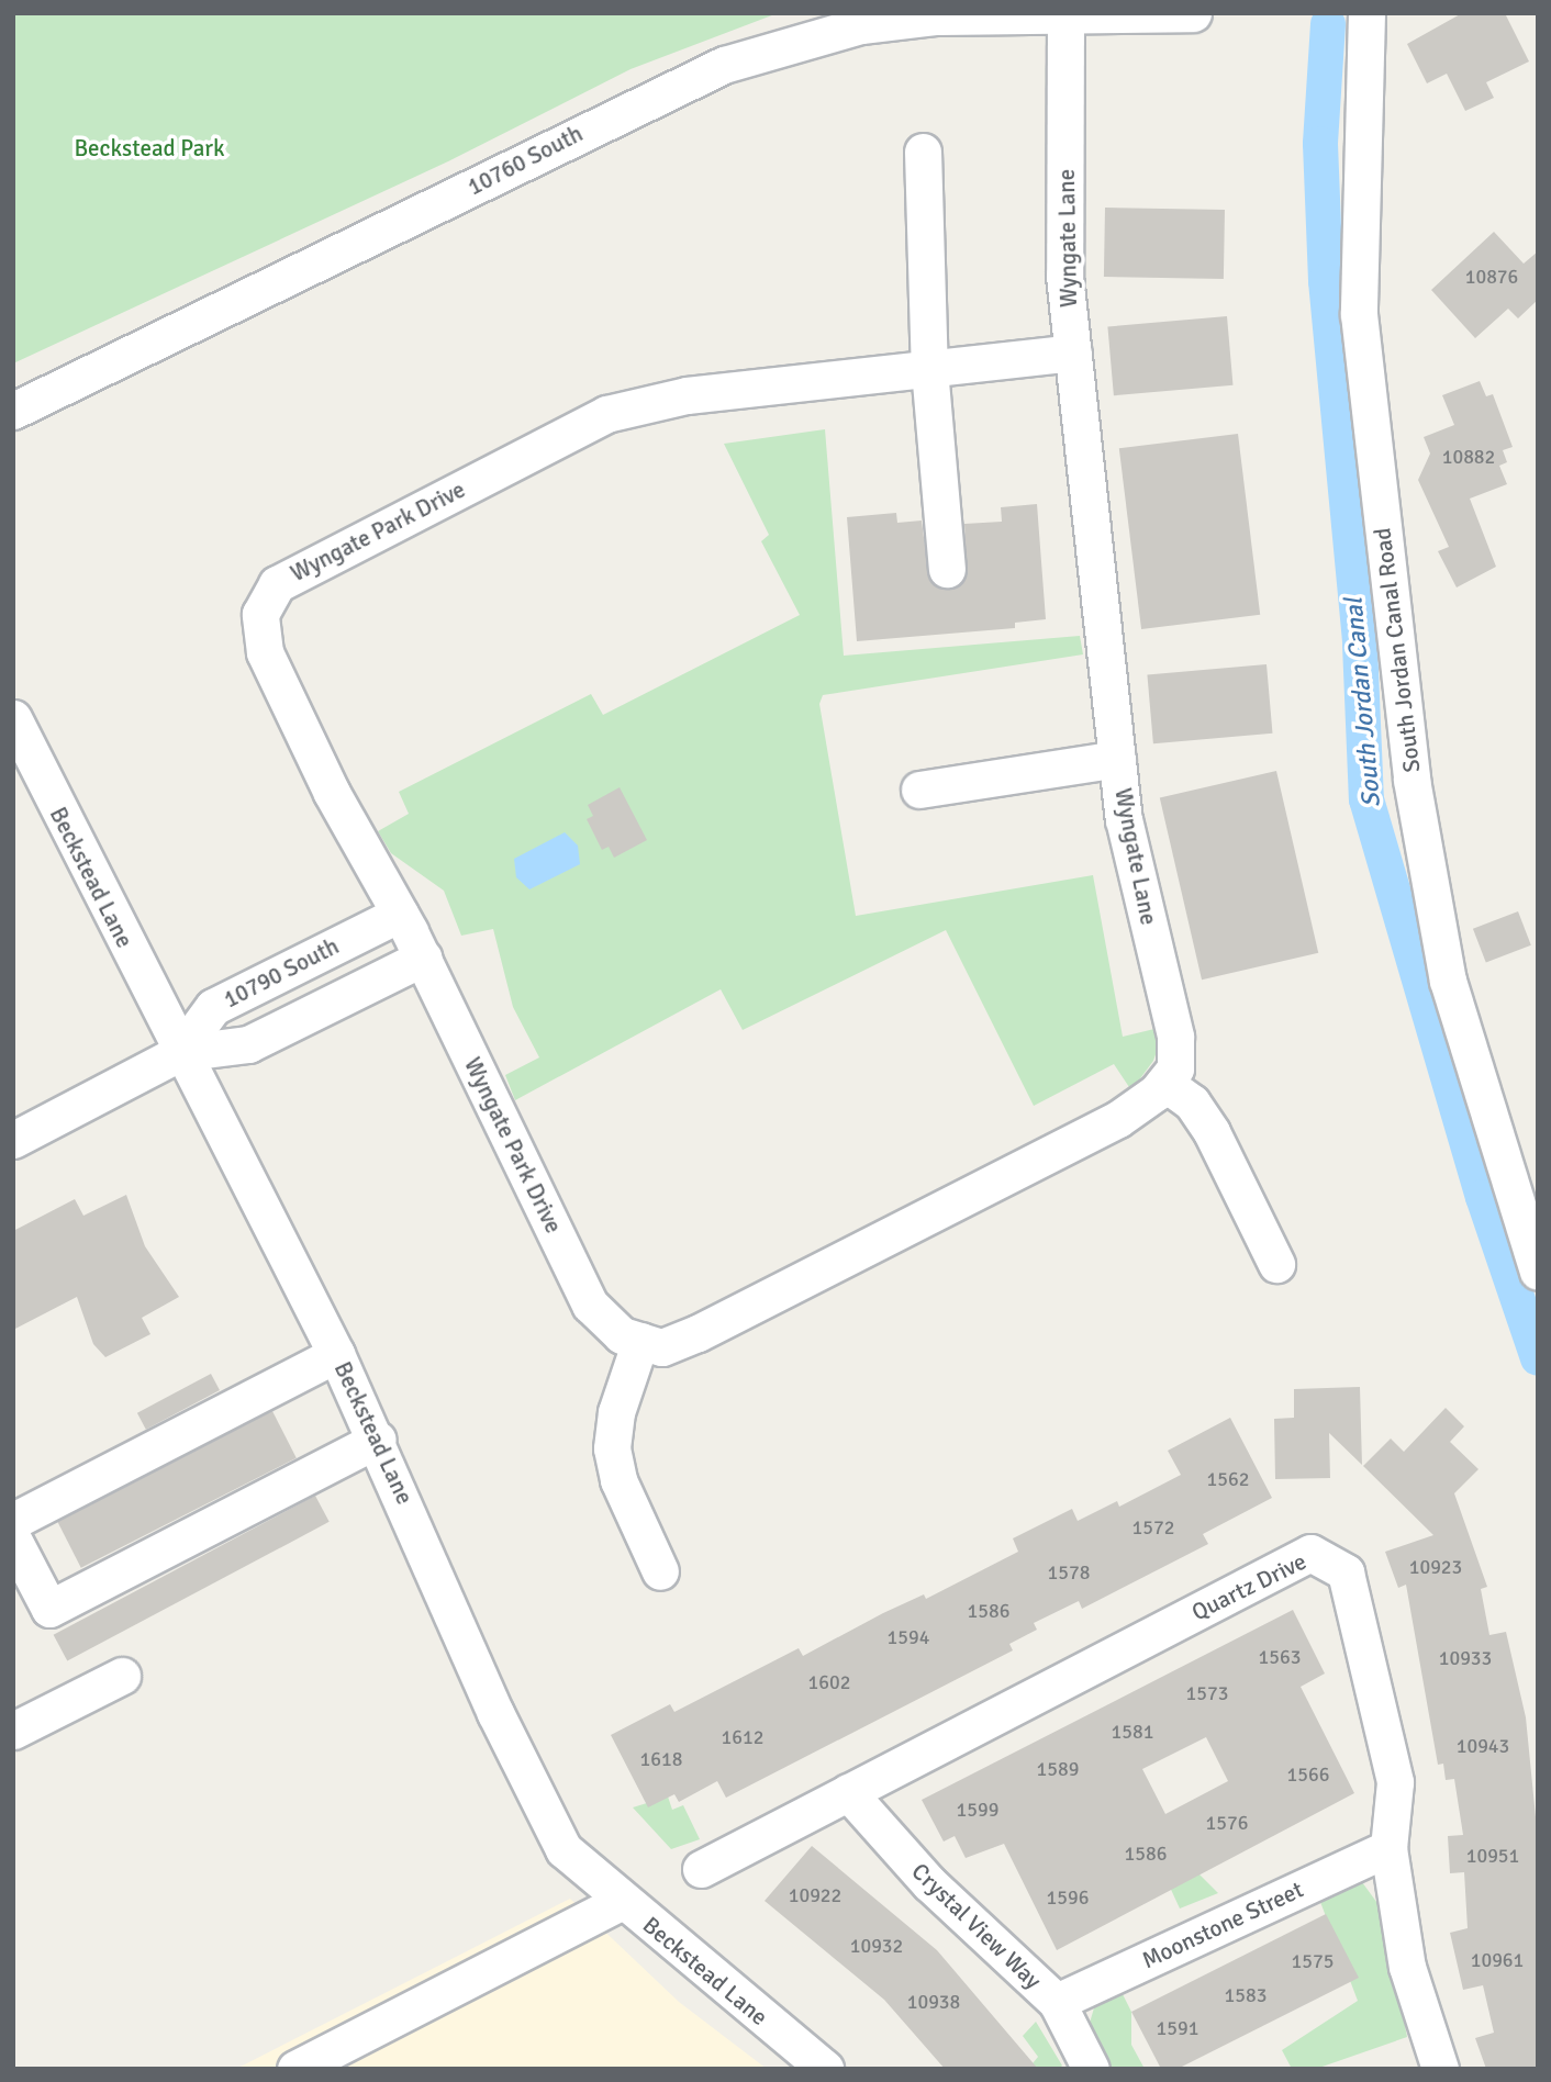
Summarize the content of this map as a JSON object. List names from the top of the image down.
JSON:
{
  "streets": {
    "street": [
      "10760 South",
      "Wyngate Lane",
      "Wyngate Park Drive",
      "South Jordan Canal Road",
      "Beckstead Lane",
      "10790 South",
      "Quartz Drive",
      "Moonstone Street",
      "Crystal View Way"
    ]
  },
  "crossings": [
    ["10760 South", "Wyngate Lane"],
    ["Wyngate Lane", "Wyngate Park Drive"],
    ["Wyngate Park Drive", "10790 South"],
    ["Beckstead Lane", "10790 South"],
    ["Quartz Drive", "Moonstone Street"],
    ["Quartz Drive", "Crystal View Way"],
    ["Moonstone Street", "Crystal View Way"]
  ],
  "water": ["South Jordan Canal"],
  "parks": ["Beckstead Park"],
  "house_numbers": [
    "10876",
    "10882",
    "1562",
    "1572",
    "10923",
    "1578",
    "1586",
    "1594",
    "1563",
    "10933",
    "1602",
    "1573",
    "1581",
    "1612",
    "10943",
    "1618",
    "1589",
    "1566",
    "1599",
    "1576",
    "1586",
    "10951",
    "10922",
    "1596",
    "10932",
    "10961",
    "1575",
    "1583",
    "10938",
    "1591"
  ]
}
